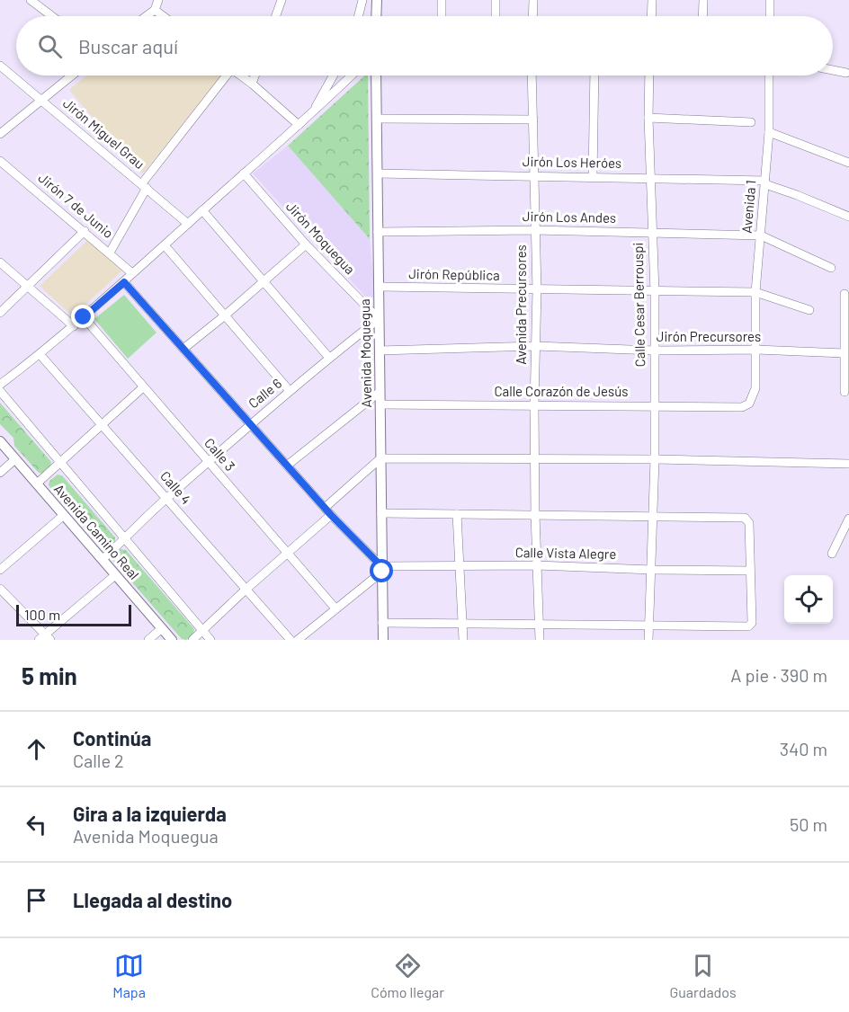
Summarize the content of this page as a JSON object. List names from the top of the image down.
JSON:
{
  "streets": {
    "main road": ["Avenida Moquegua", "Avenida Camino Real"],
    "street": [
      "Jirón Miguel Grau",
      "Jirón Los Heróes",
      "Jirón 7 de Junio",
      "Avenida 1",
      "Jirón Los Andes",
      "Jirón Moquegua",
      "Jirón República",
      "Avenida Precursores",
      "Calle Cesar Berrouspi",
      "Jirón Precursores",
      "Calle Corazón de Jesús",
      "Calle 6",
      "Calle 3",
      "Calle 4",
      "Calle Vista Alegre"
    ]
  },
  "crossings": [
    ["Jirón Los Heróes", "Avenida 1"],
    ["Jirón Los Heróes", "Avenida Precursores"],
    ["Jirón Los Heróes", "Calle Cesar Berrouspi"],
    ["Jirón Los Heróes", "Avenida Moquegua"],
    ["Avenida 1", "Jirón Los Andes"],
    ["Avenida 1", "Jirón República"],
    ["Avenida 1", "Jirón Precursores"],
    ["Avenida 1", "Calle Corazón de Jesús"],
    ["Jirón Los Andes", "Avenida Precursores"],
    ["Jirón Los Andes", "Calle Cesar Berrouspi"],
    ["Jirón Los Andes", "Avenida Moquegua"],
    ["Jirón Moquegua", "Avenida Moquegua"],
    ["Jirón Moquegua", "Calle 6"],
    ["Jirón República", "Avenida Precursores"],
    ["Jirón República", "Calle Cesar Berrouspi"],
    ["Jirón República", "Avenida Moquegua"],
    ["Avenida Precursores", "Jirón Precursores"],
    ["Avenida Precursores", "Calle Corazón de Jesús"],
    ["Avenida Precursores", "Calle Vista Alegre"],
    ["Calle Cesar Berrouspi", "Jirón Precursores"],
    ["Calle Cesar Berrouspi", "Calle Corazón de Jesús"],
    ["Calle Cesar Berrouspi", "Calle Vista Alegre"],
    ["Jirón Precursores", "Avenida Moquegua"],
    ["Avenida Moquegua", "Calle Corazón de Jesús"],
    ["Avenida Moquegua", "Calle 6"],
    ["Avenida Moquegua", "Calle Vista Alegre"],
    ["Calle 6", "Calle 3"],
    ["Calle 6", "Calle 4"],
    ["Calle 6", "Avenida Camino Real"]
  ],
  "scale_bar": "100 m",
  "page": {
    "search": "Buscar aquí",
    "scale": "100 m",
    "heading": ["5 min", "A pie · 390 m"],
    "list": [
      ["Continúa", "Calle 2", "340 m"],
      ["Gira a la izquierda", "Avenida Moquegua", "50 m"],
      "Llegada al destino"
    ],
    "nav": ["Mapa", "Cómo llegar", "Guardados"]
  }
}
